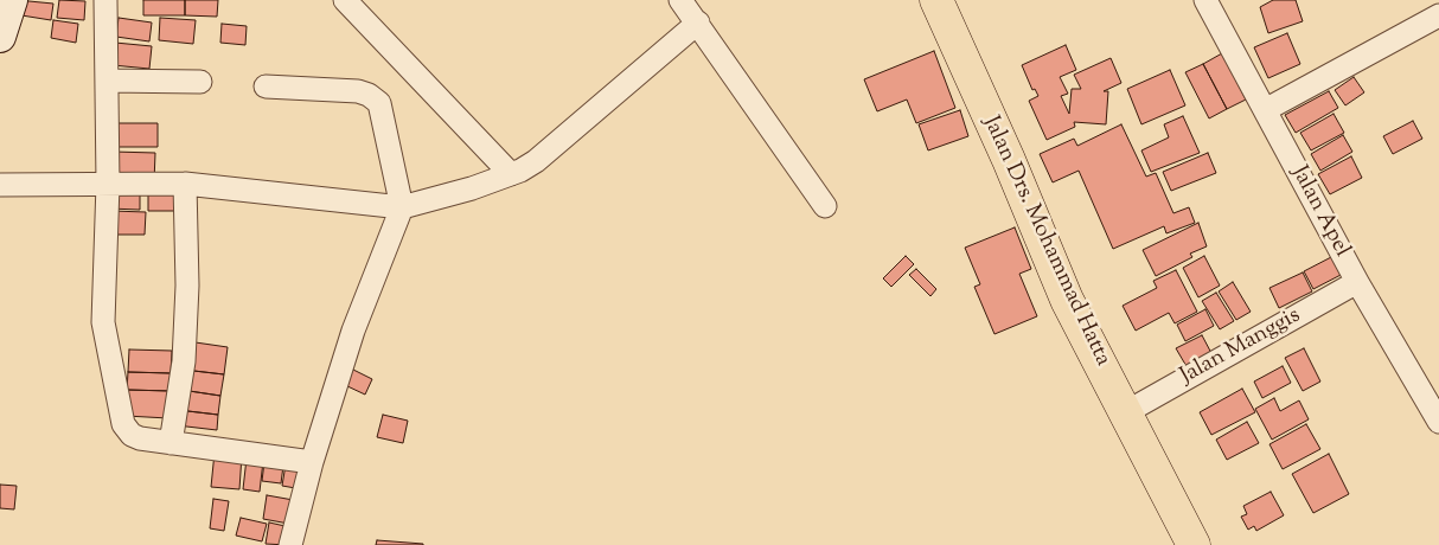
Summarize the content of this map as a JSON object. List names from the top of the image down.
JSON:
{
  "streets": {
    "main road": ["Jalan Drs. Mohammad Hatta"],
    "street": ["Jalan Apel", "Jalan Manggis"]
  },
  "crossings": [
    ["Jalan Apel", "Jalan Manggis"],
    ["Jalan Drs. Mohammad Hatta", "Jalan Manggis"]
  ]
}
